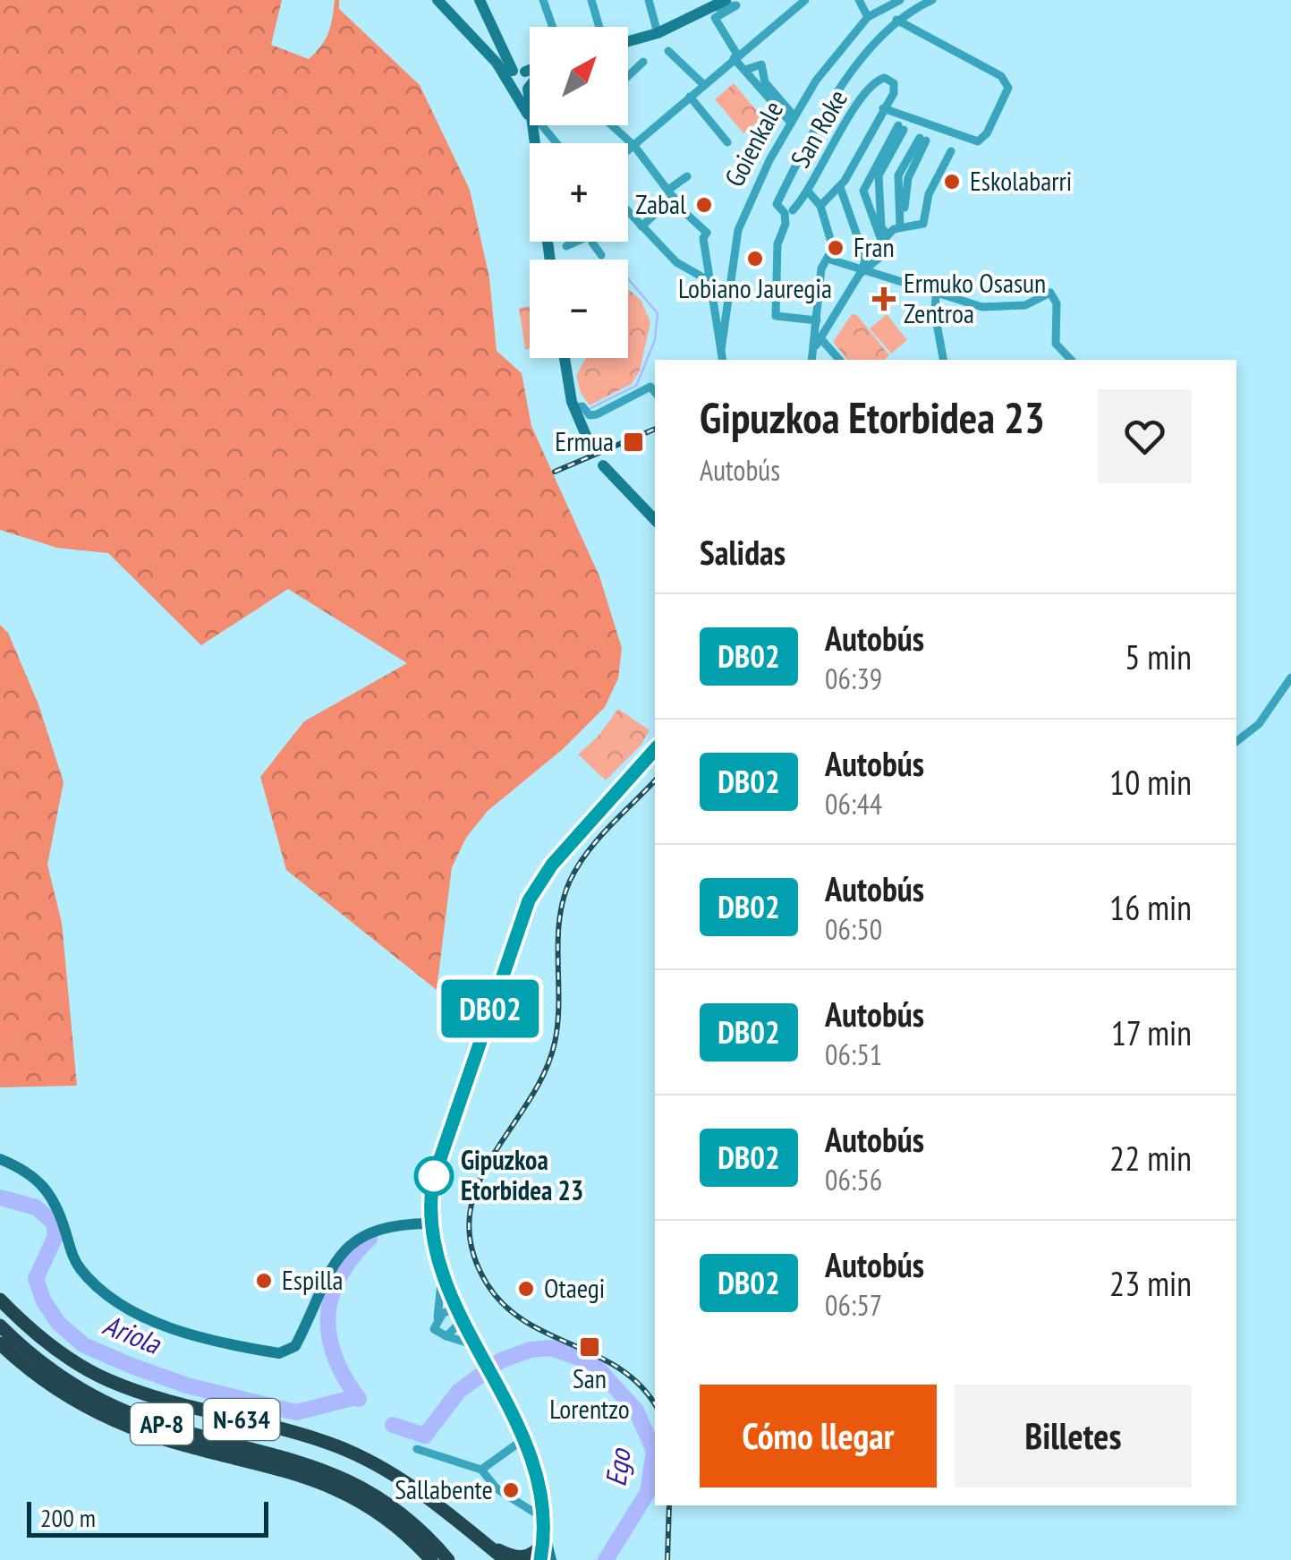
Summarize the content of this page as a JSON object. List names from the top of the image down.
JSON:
{
  "streets": {
    "highway": ["N-634", "AP-8"],
    "street": ["San Roke", "Goienkale"]
  },
  "water": ["Ariola", "Ego"],
  "places": {
    "other": [
      "Eskolabarri",
      "Zabal",
      "Fran",
      "Lobiano Jauregia",
      "Gipuzkoa Etorbidea 23",
      "Espilla",
      "Otaegi",
      "Sallabente"
    ],
    "health": ["Ermuko Osasun Zentroa"],
    "transit": ["Ermua", "San Lorentzo"]
  },
  "lines": ["bus line DB02"],
  "scale_bar": "200 m",
  "north": "top right",
  "page": {
    "on_map": "DB02",
    "map_buttons": ["+", "−"],
    "heading": [
      ["Gipuzkoa Etorbidea 23", "Autobús"],
      "Salidas"
    ],
    "list": [
      {
        "mark": "DB02",
        "name": "Autobús",
        "note": "06:39",
        "value": "5 min"
      },
      {
        "mark": "DB02",
        "name": "Autobús",
        "note": "06:44",
        "value": "10 min"
      },
      {
        "mark": "DB02",
        "name": "Autobús",
        "note": "06:50",
        "value": "16 min"
      },
      {
        "mark": "DB02",
        "name": "Autobús",
        "note": "06:51",
        "value": "17 min"
      },
      {
        "mark": "DB02",
        "name": "Autobús",
        "note": "06:56",
        "value": "22 min"
      },
      {
        "mark": "DB02",
        "name": "Autobús",
        "note": "06:57",
        "value": "23 min"
      }
    ],
    "buttons": ["Cómo llegar", "Billetes"],
    "scale": "200 m"
  }
}
